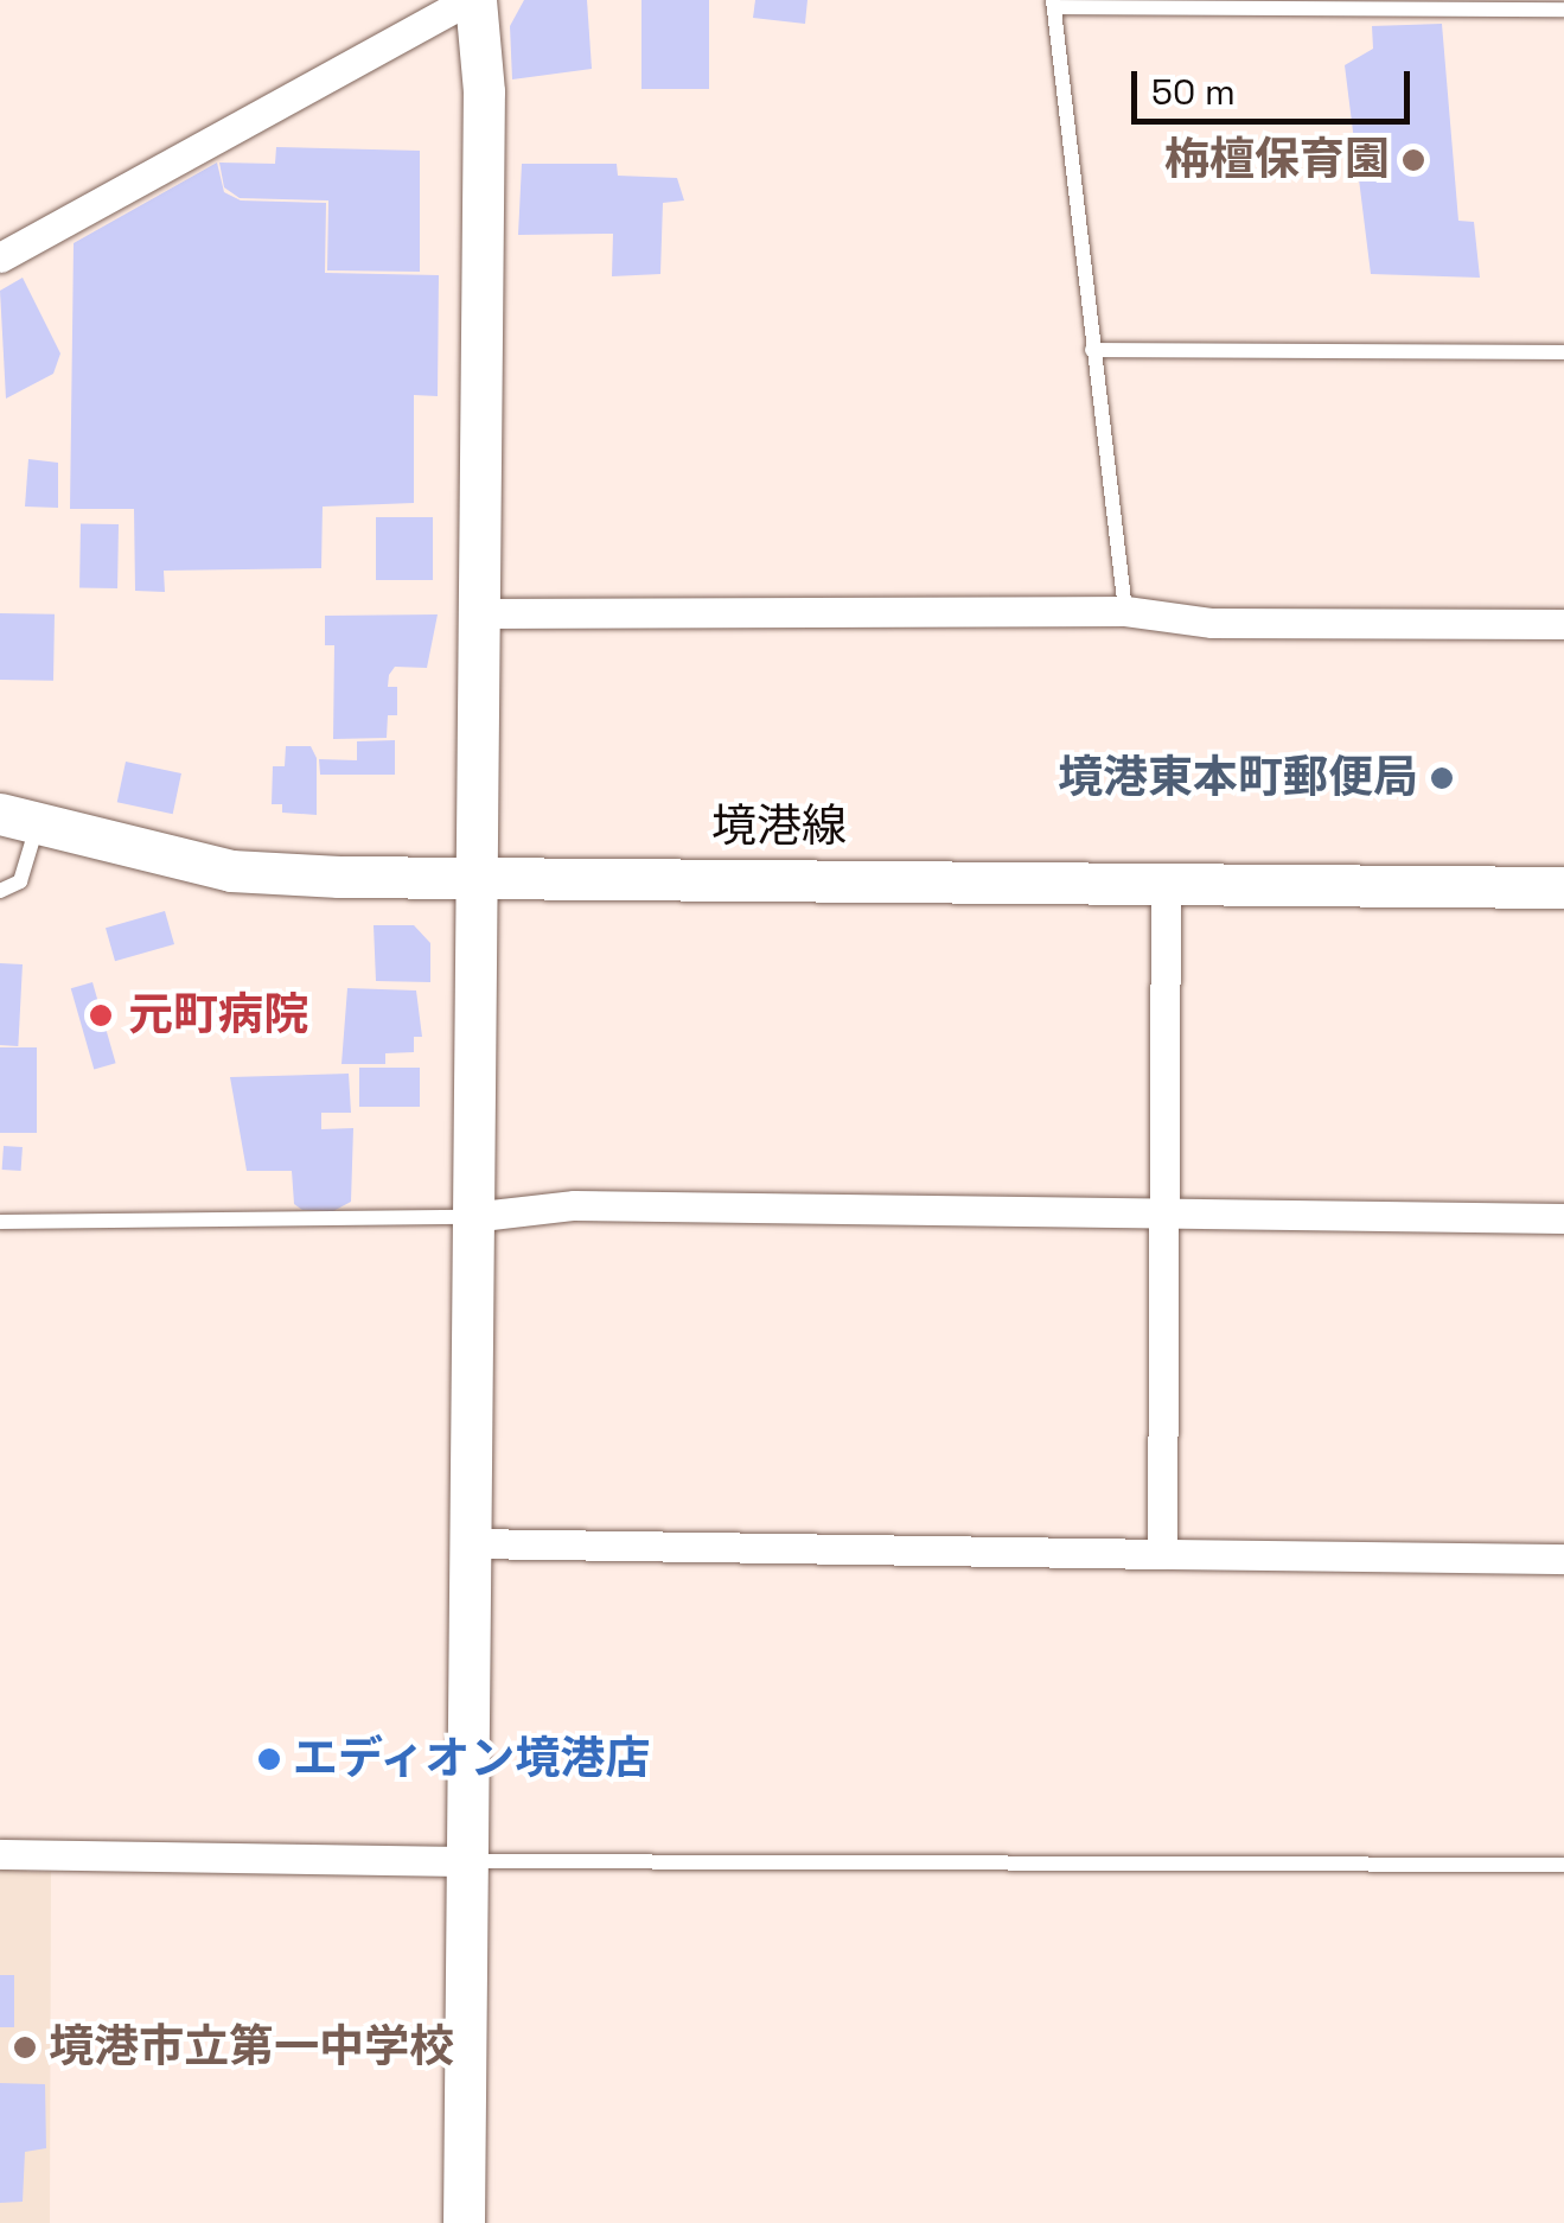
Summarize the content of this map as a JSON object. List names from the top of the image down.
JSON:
{
  "streets": {
    "street": ["境港線"]
  },
  "places": [
    "栴檀保育園",
    "境港東本町郵便局",
    "元町病院",
    "エディオン境港店",
    "境港市立第一中学校"
  ],
  "scale_bar": "50 m"
}
